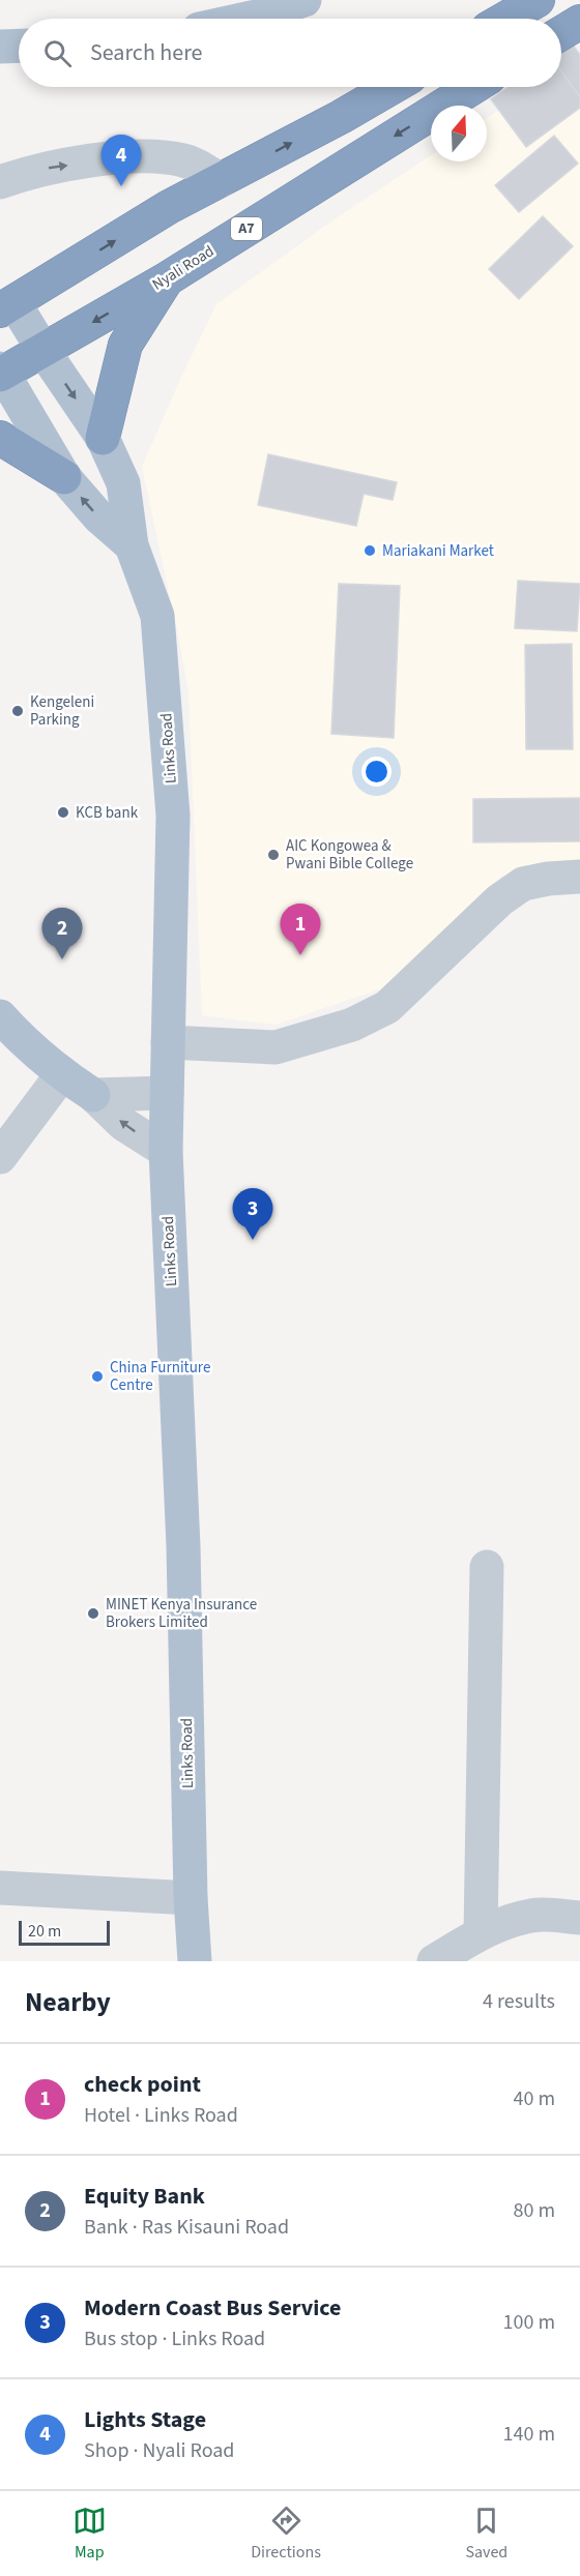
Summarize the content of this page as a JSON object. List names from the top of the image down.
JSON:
{
  "streets": {
    "highway": ["A7", "Nyali Road"],
    "main road": ["Links Road"]
  },
  "crossings": [
    ["Nyali Road", "Links Road"]
  ],
  "places": [
    "Mariakani Market",
    "Kengeleni Parking",
    "KCB bank",
    "AIC Kongowea & Pwani Bible College",
    "China Furniture Centre",
    "MINET Kenya Insurance Brokers Limited"
  ],
  "scale_bar": "20 m",
  "north": "top",
  "page": {
    "search": "Search here",
    "pins": [
      "4",
      "1",
      "2",
      "3"
    ],
    "scale": "20 m",
    "heading": ["Nearby", "4 results"],
    "list": [
      {
        "mark": "1",
        "name": "check point",
        "note": "Hotel · Links Road",
        "value": "40 m"
      },
      {
        "mark": "2",
        "name": "Equity Bank",
        "note": "Bank · Ras Kisauni Road",
        "value": "80 m"
      },
      {
        "mark": "3",
        "name": "Modern Coast Bus Service",
        "note": "Bus stop · Links Road",
        "value": "100 m"
      },
      {
        "mark": "4",
        "name": "Lights Stage",
        "note": "Shop · Nyali Road",
        "value": "140 m"
      }
    ],
    "nav": ["Map", "Directions", "Saved"]
  }
}
